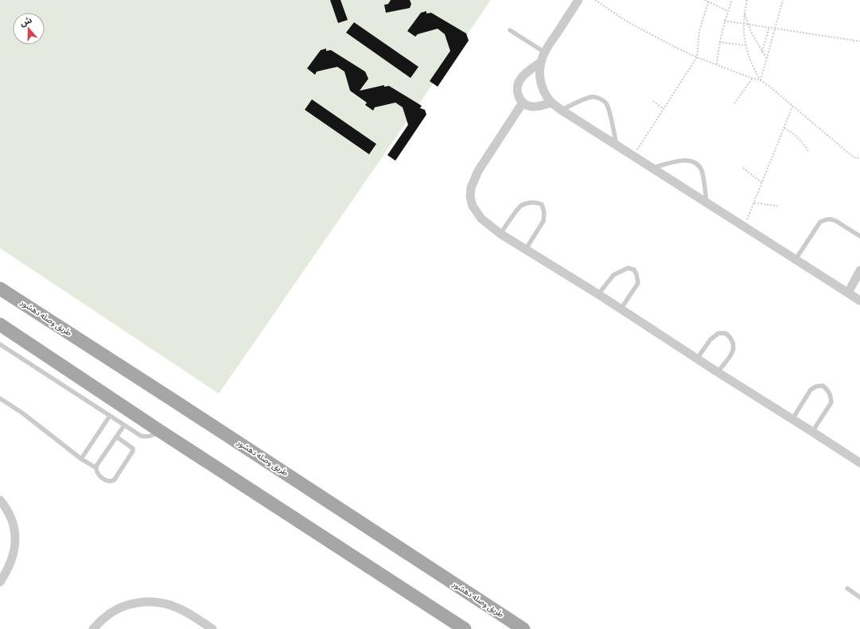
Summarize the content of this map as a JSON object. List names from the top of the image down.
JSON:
{
  "streets": {
    "main road": ["طريق وصله دهشور"]
  },
  "north": "top"
}
